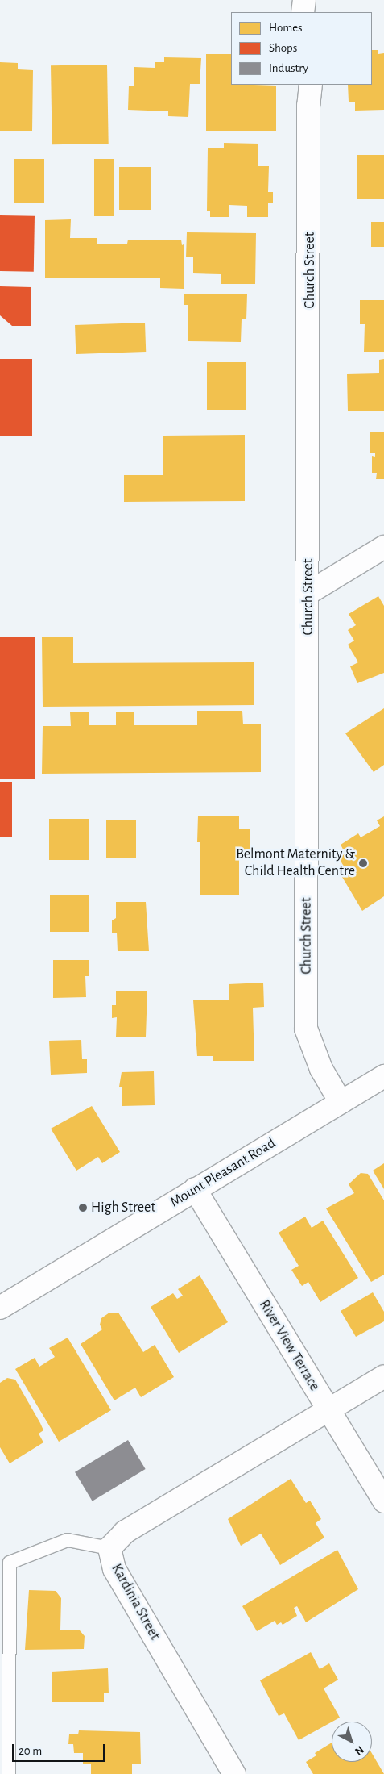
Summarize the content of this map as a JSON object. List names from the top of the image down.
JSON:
{
  "streets": {
    "street": [
      "Church Street",
      "Mount Pleasant Road",
      "River View Terrace",
      "Kardinia Street"
    ]
  },
  "crossings": [
    ["Church Street", "Mount Pleasant Road"],
    ["Mount Pleasant Road", "River View Terrace"],
    ["River View Terrace", "Kardinia Street"]
  ],
  "places": ["Belmont Maternity & Child Health Centre", "High Street"],
  "legend": ["Homes", "Shops", "Industry"],
  "scale_bar": "20 m",
  "north": "bottom right"
}
